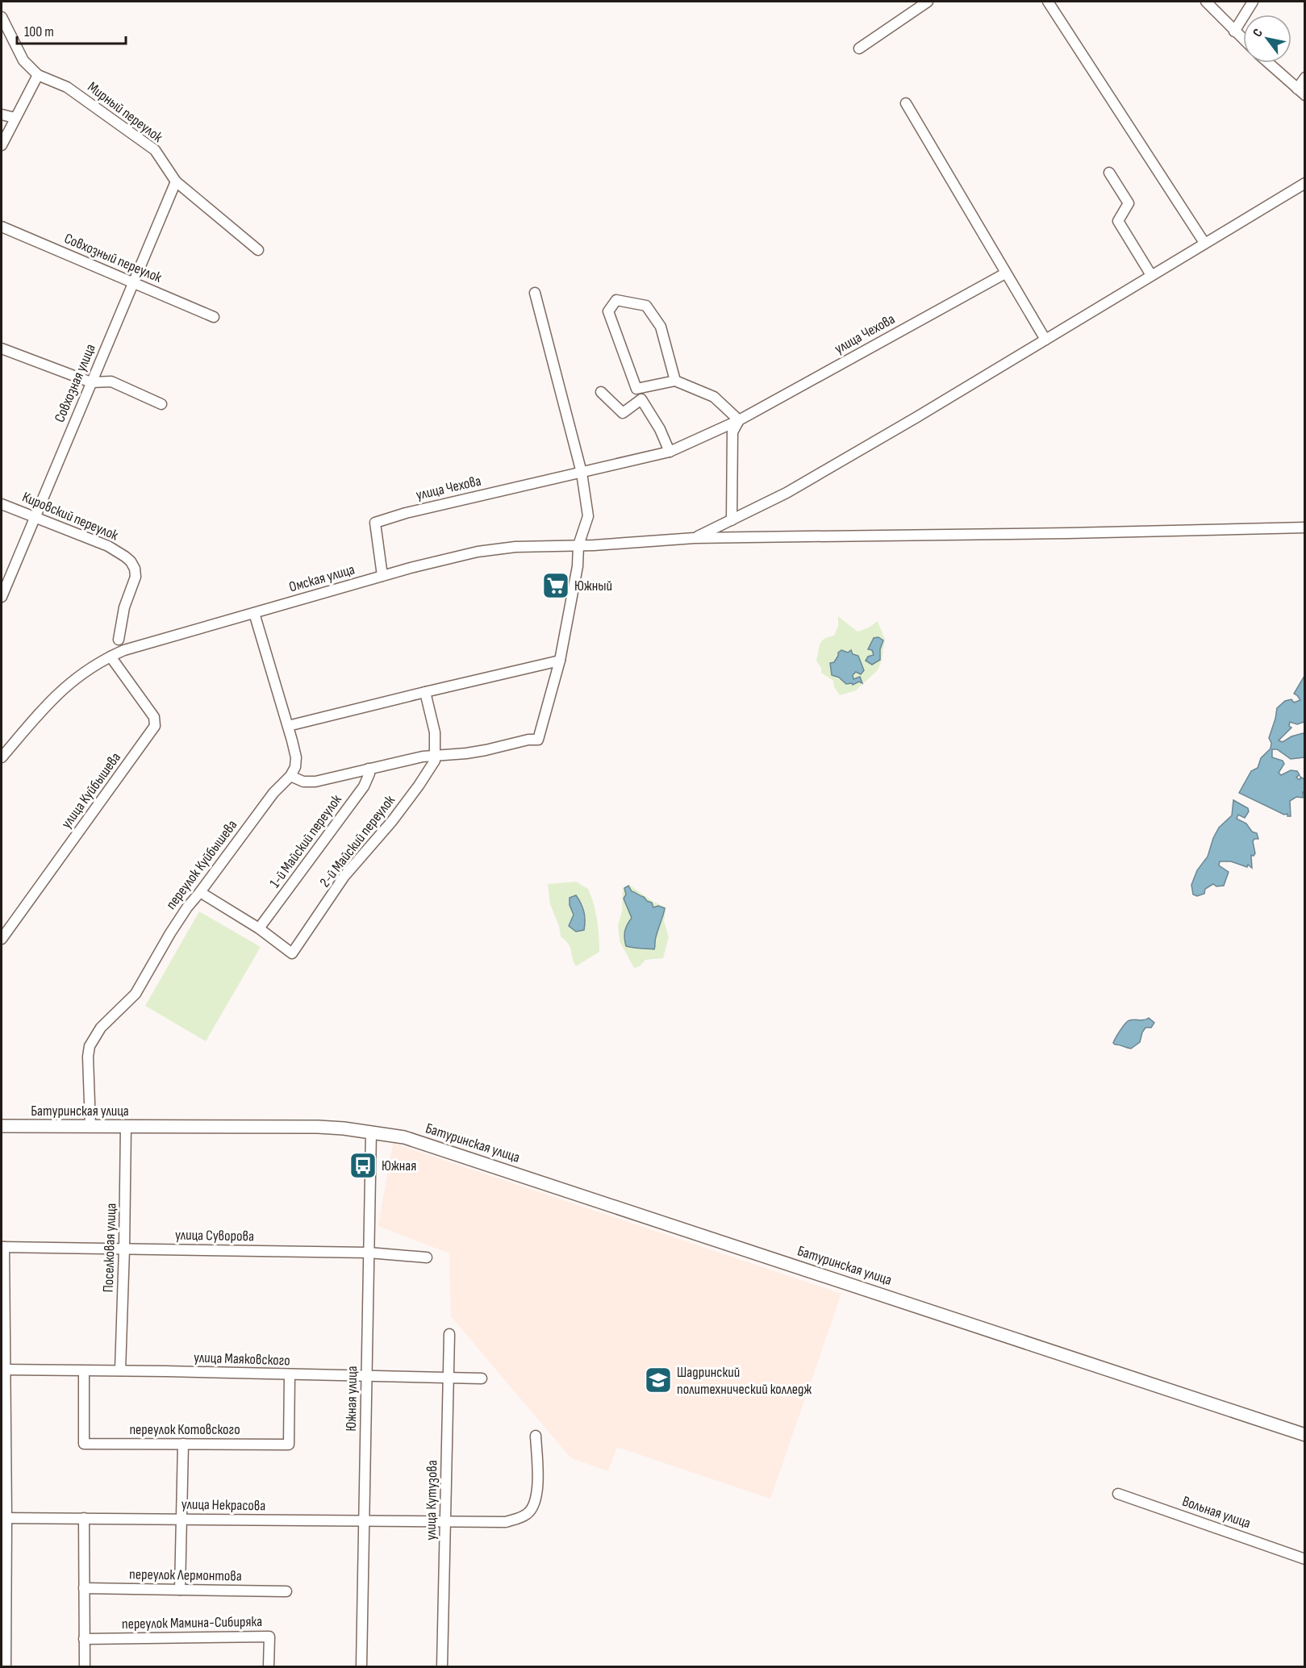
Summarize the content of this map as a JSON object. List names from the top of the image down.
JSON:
{
  "streets": {
    "main road": ["Батуринская улица"],
    "street": [
      "Мирный переулок",
      "Совхозный переулок",
      "улица Чехова",
      "Совхозная улица",
      "Кировский переулок",
      "Омская улица",
      "улица Куйбышева",
      "1-й Майский переулок",
      "2-й Майский переулок",
      "переулок Куйбышева",
      "улица Суворова",
      "Поселковая улица",
      "улица Маяковского",
      "Южная улица",
      "переулок Котовского",
      "улица Кутузова",
      "улица Некрасова",
      "Вольная улица",
      "переулок Лермонтова",
      "переулок Мамина-Сибиряка"
    ]
  },
  "crossings": [
    ["Мирный переулок", "Совхозная улица"],
    ["Совхозный переулок", "Совхозная улица"],
    ["улица Чехова", "Омская улица"],
    ["Совхозная улица", "Кировский переулок"],
    ["Омская улица", "улица Куйбышева"],
    ["1-й Майский переулок", "2-й Майский переулок"],
    ["2-й Майский переулок", "переулок Куйбышева"],
    ["переулок Куйбышева", "Батуринская улица"],
    ["Батуринская улица", "Поселковая улица"],
    ["Батуринская улица", "Южная улица"],
    ["улица Суворова", "Поселковая улица"],
    ["улица Суворова", "Южная улица"],
    ["Поселковая улица", "улица Маяковского"],
    ["улица Маяковского", "Южная улица"],
    ["улица Маяковского", "переулок Котовского"],
    ["улица Маяковского", "улица Кутузова"],
    ["Южная улица", "улица Некрасова"],
    ["улица Кутузова", "улица Некрасова"]
  ],
  "places": {
    "supermarket": ["Южный"],
    "bus stop": ["Южная"],
    "school or university": ["Шадринский политехнический колледж"]
  },
  "scale_bar": "100 m",
  "north": "top left"
}
